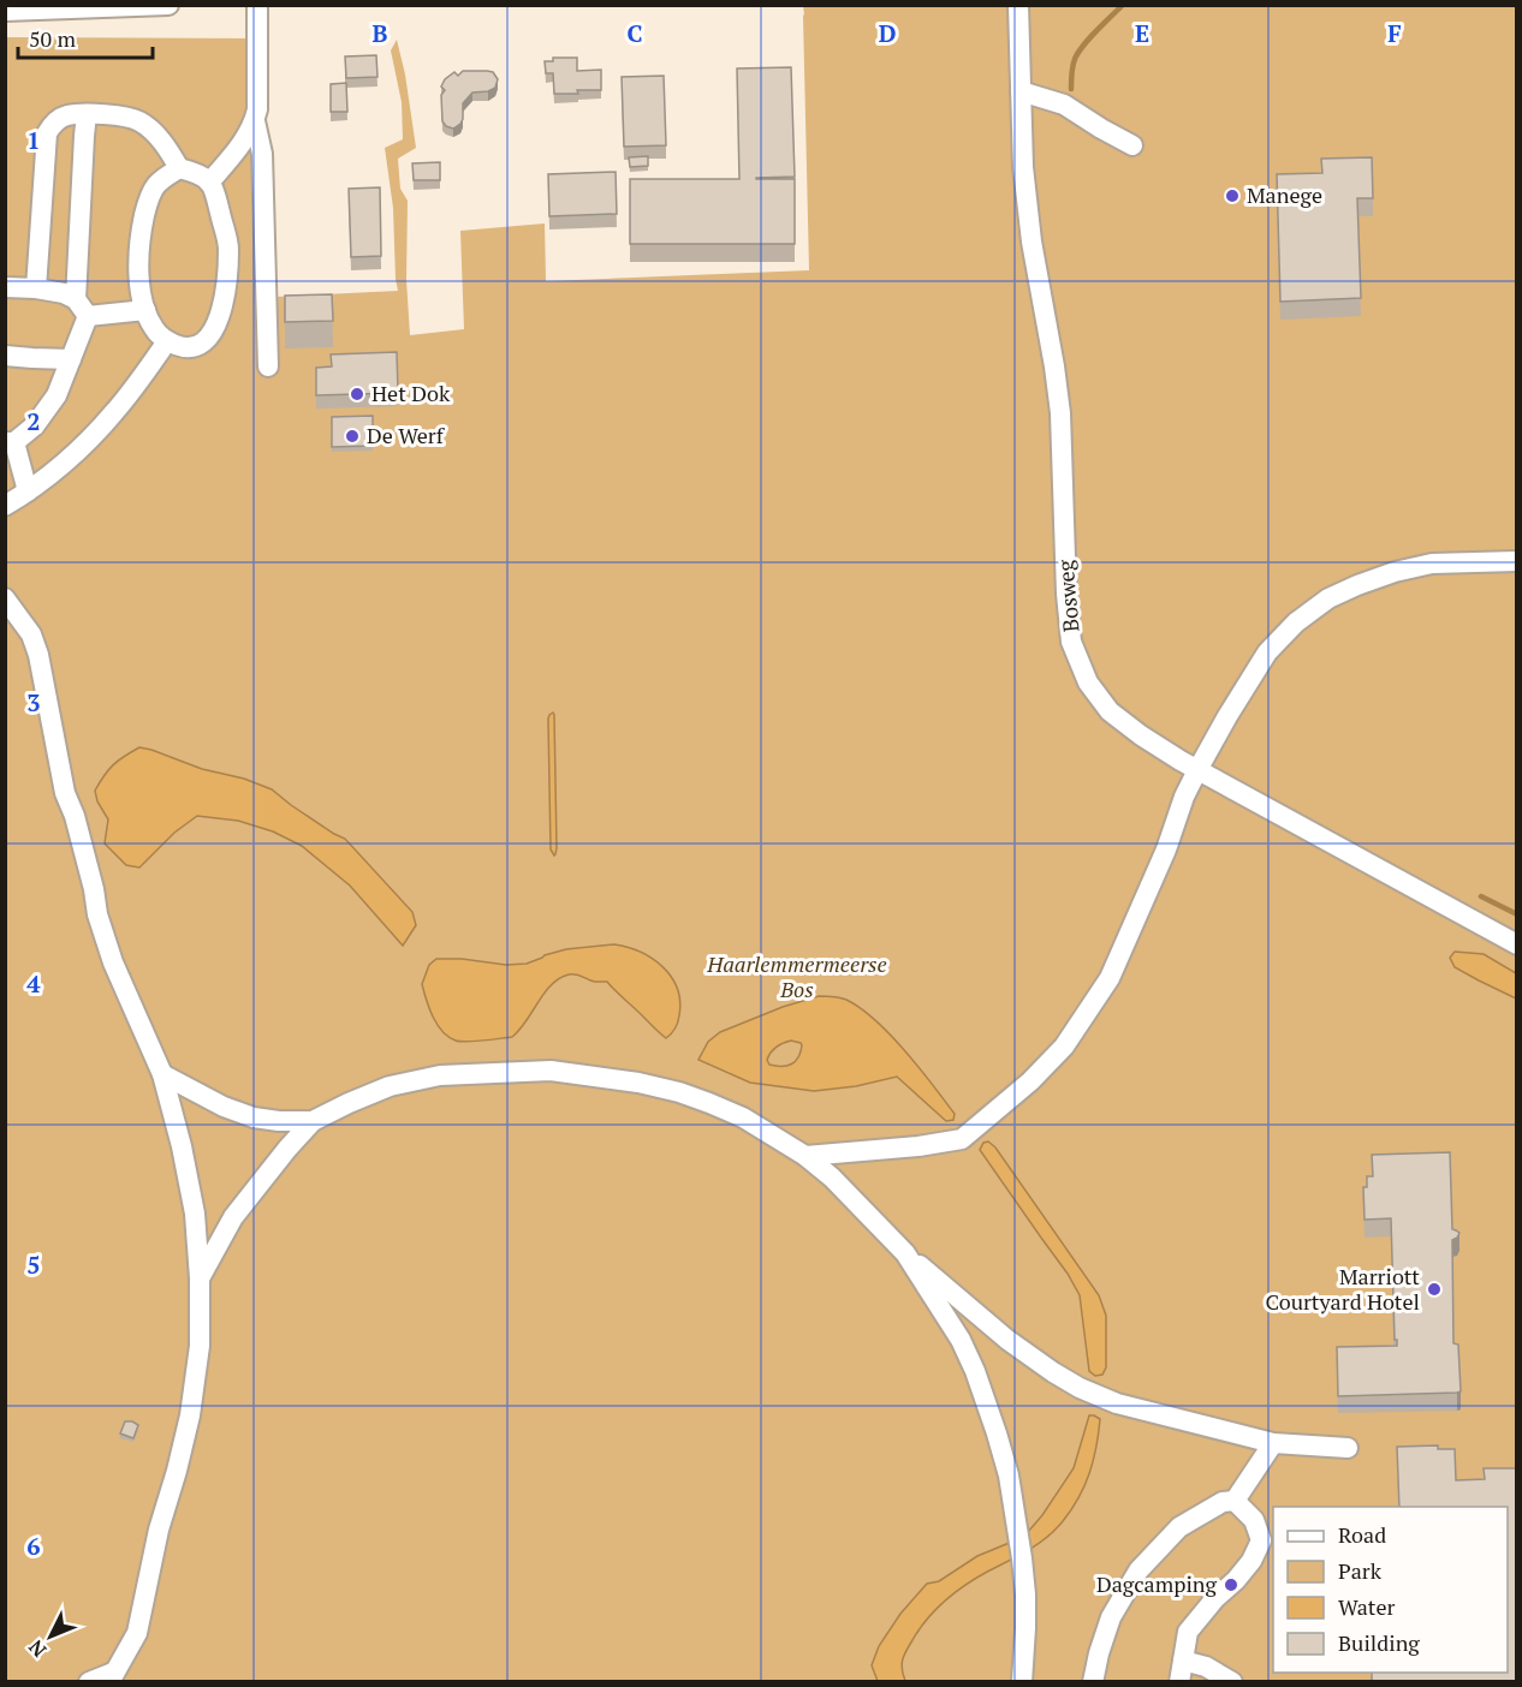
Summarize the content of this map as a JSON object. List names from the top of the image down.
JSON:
{
  "streets": {
    "street": ["Bosweg"]
  },
  "parks": ["Haarlemmermeerse Bos"],
  "places": [
    "Manege",
    "Het Dok",
    "De Werf",
    "Marriott Courtyard Hotel",
    "Dagcamping"
  ],
  "legend": [
    "Road",
    "Park",
    "Water",
    "Building"
  ],
  "scale_bar": "50 m",
  "north": "bottom left",
  "grid": {
    "columns": [
      "B",
      "C",
      "D",
      "E",
      "F"
    ],
    "rows": [
      "1",
      "2",
      "3",
      "4",
      "5",
      "6"
    ]
  }
}
